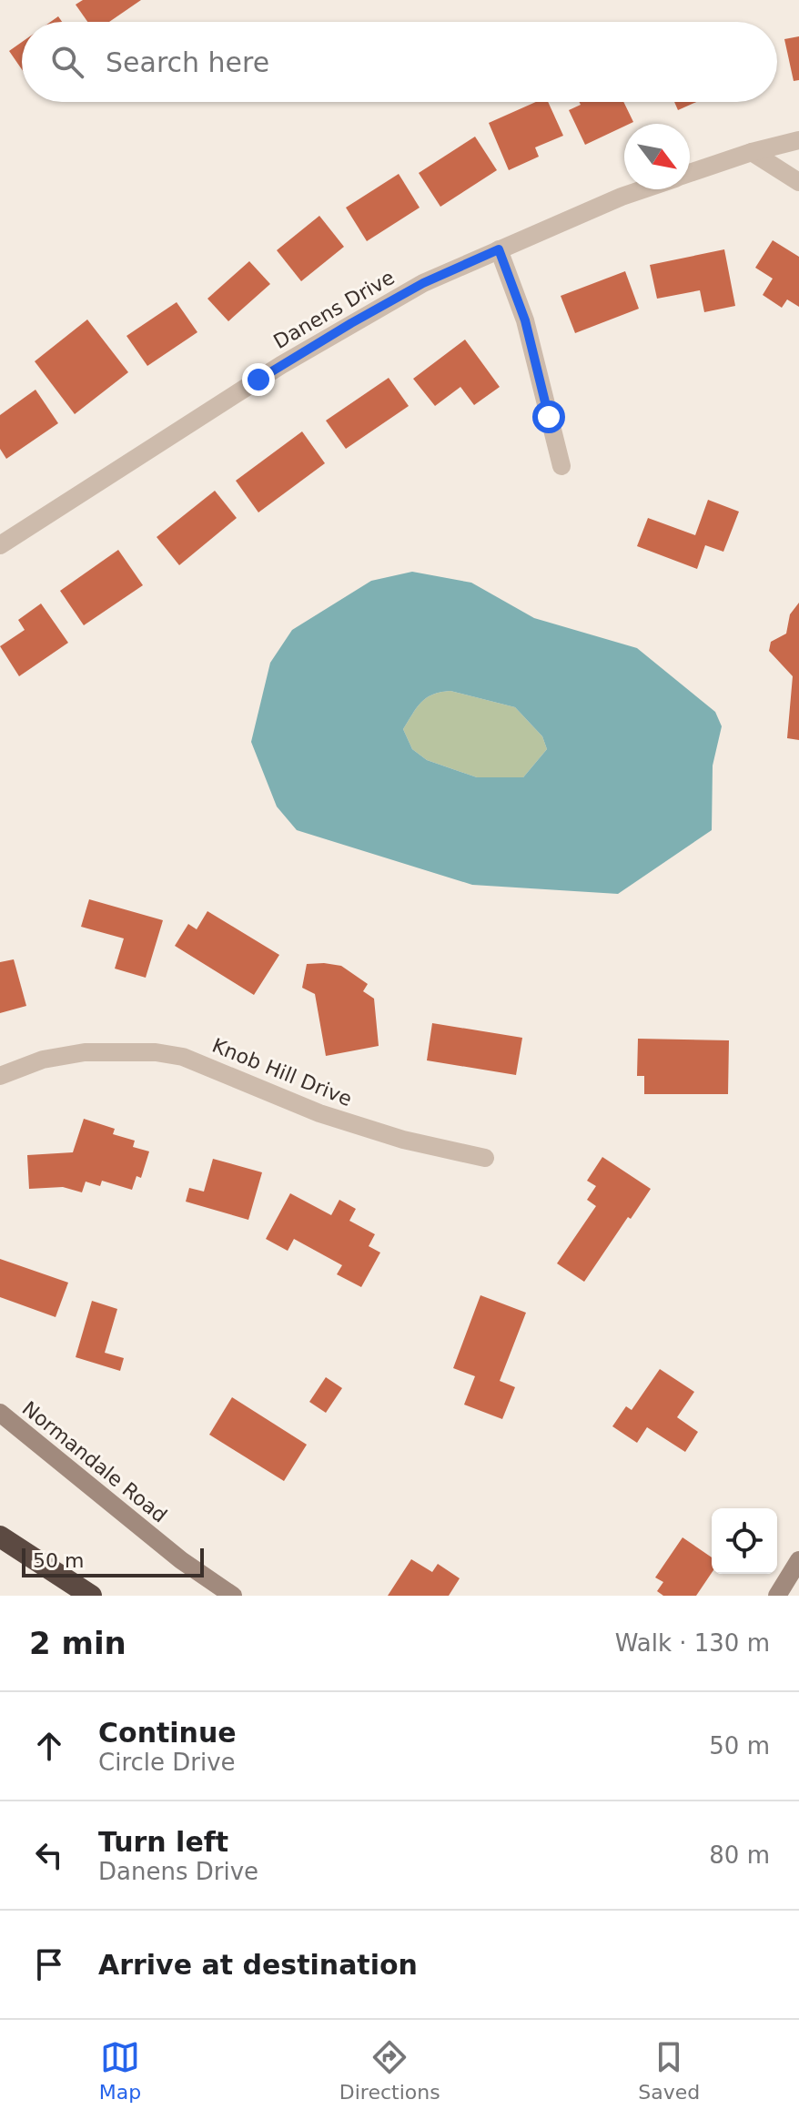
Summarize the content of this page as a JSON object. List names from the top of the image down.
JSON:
{
  "streets": {
    "street": ["Danens Drive", "Knob Hill Drive", "Normandale Road"]
  },
  "scale_bar": "50 m",
  "north": "bottom right",
  "page": {
    "search": "Search here",
    "scale": "50 m",
    "heading": ["2 min", "Walk · 130 m"],
    "list": [
      ["Continue", "Circle Drive", "50 m"],
      ["Turn left", "Danens Drive", "80 m"],
      "Arrive at destination"
    ],
    "nav": ["Map", "Directions", "Saved"]
  }
}
